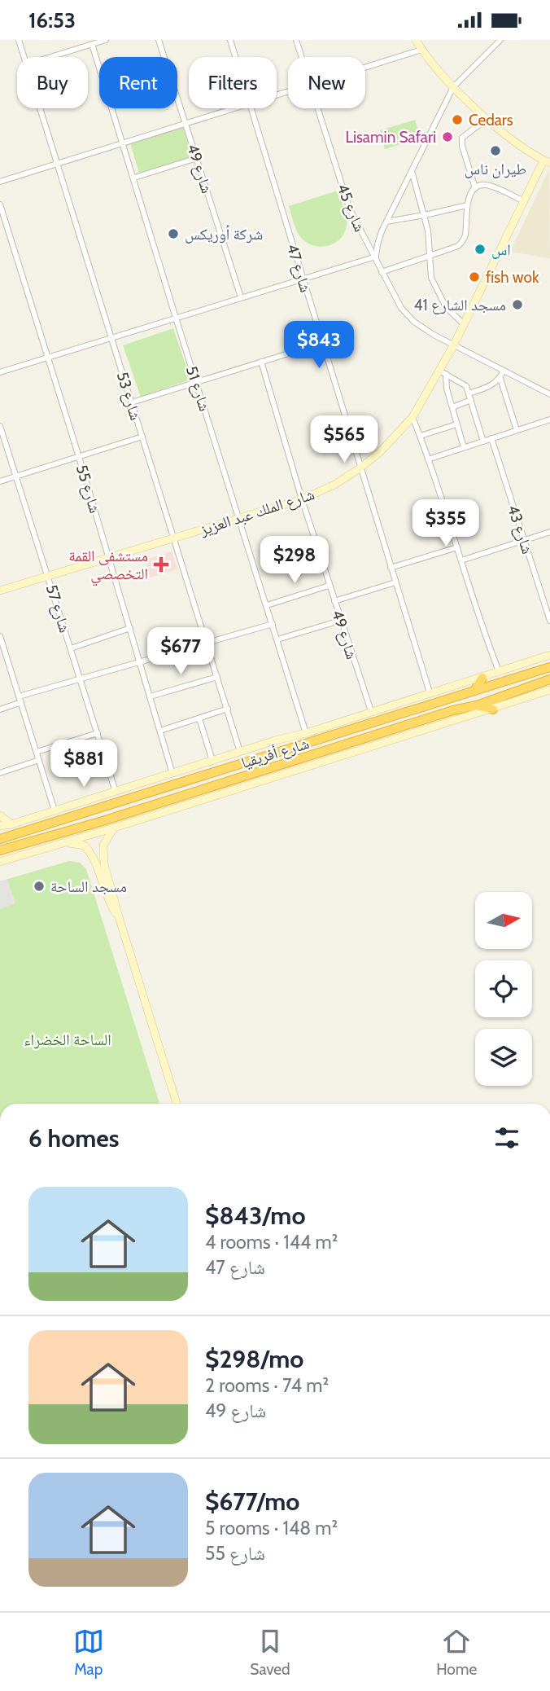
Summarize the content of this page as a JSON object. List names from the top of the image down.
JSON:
{
  "streets": {
    "highway": ["شارع أفريقيا"],
    "street": [
      "شارع 49",
      "شارع 45",
      "شارع 47",
      "شارع 51",
      "شارع 53",
      "شارع 55",
      "شارع الملك عبد العزيز",
      "شارع 43",
      "شارع 57"
    ]
  },
  "crossings": [
    ["شارع 49", "شارع الملك عبد العزيز"],
    ["شارع 49", "شارع أفريقيا"],
    ["شارع 45", "شارع الملك عبد العزيز"],
    ["شارع 47", "شارع الملك عبد العزيز"],
    ["شارع 47", "شارع أفريقيا"],
    ["شارع 51", "شارع الملك عبد العزيز"],
    ["شارع 51", "شارع أفريقيا"],
    ["شارع 53", "شارع الملك عبد العزيز"],
    ["شارع 53", "شارع أفريقيا"],
    ["شارع 55", "شارع الملك عبد العزيز"],
    ["شارع 55", "شارع أفريقيا"],
    ["شارع الملك عبد العزيز", "شارع 57"],
    ["شارع 57", "شارع أفريقيا"]
  ],
  "parks": ["الساحة الخضراء"],
  "places": {
    "other": [
      "Cedars",
      "Lisamin Safari",
      "طيران ناس",
      "شركة أوريكس",
      "اس",
      "fish wok",
      "مسجد الشارع 41",
      "مسجد الساحة"
    ],
    "health": ["مستشفى القمة التخصصي"]
  },
  "north": "right",
  "page": {
    "status": "16:53",
    "chip": [
      "Buy",
      "Rent",
      "Filters",
      "New"
    ],
    "price": [
      "$843",
      "$565",
      "$355",
      "$298",
      "$677",
      "$881"
    ],
    "heading": "6 homes",
    "list": [
      {
        "name": "$843/mo",
        "note": "4 rooms · 144 m² · شارع 47"
      },
      {
        "name": "$298/mo",
        "note": "2 rooms · 74 m² · شارع 49"
      },
      {
        "name": "$677/mo",
        "note": "5 rooms · 148 m² · شارع 55"
      }
    ],
    "tabs": ["Map", "Saved", "Home"]
  }
}
